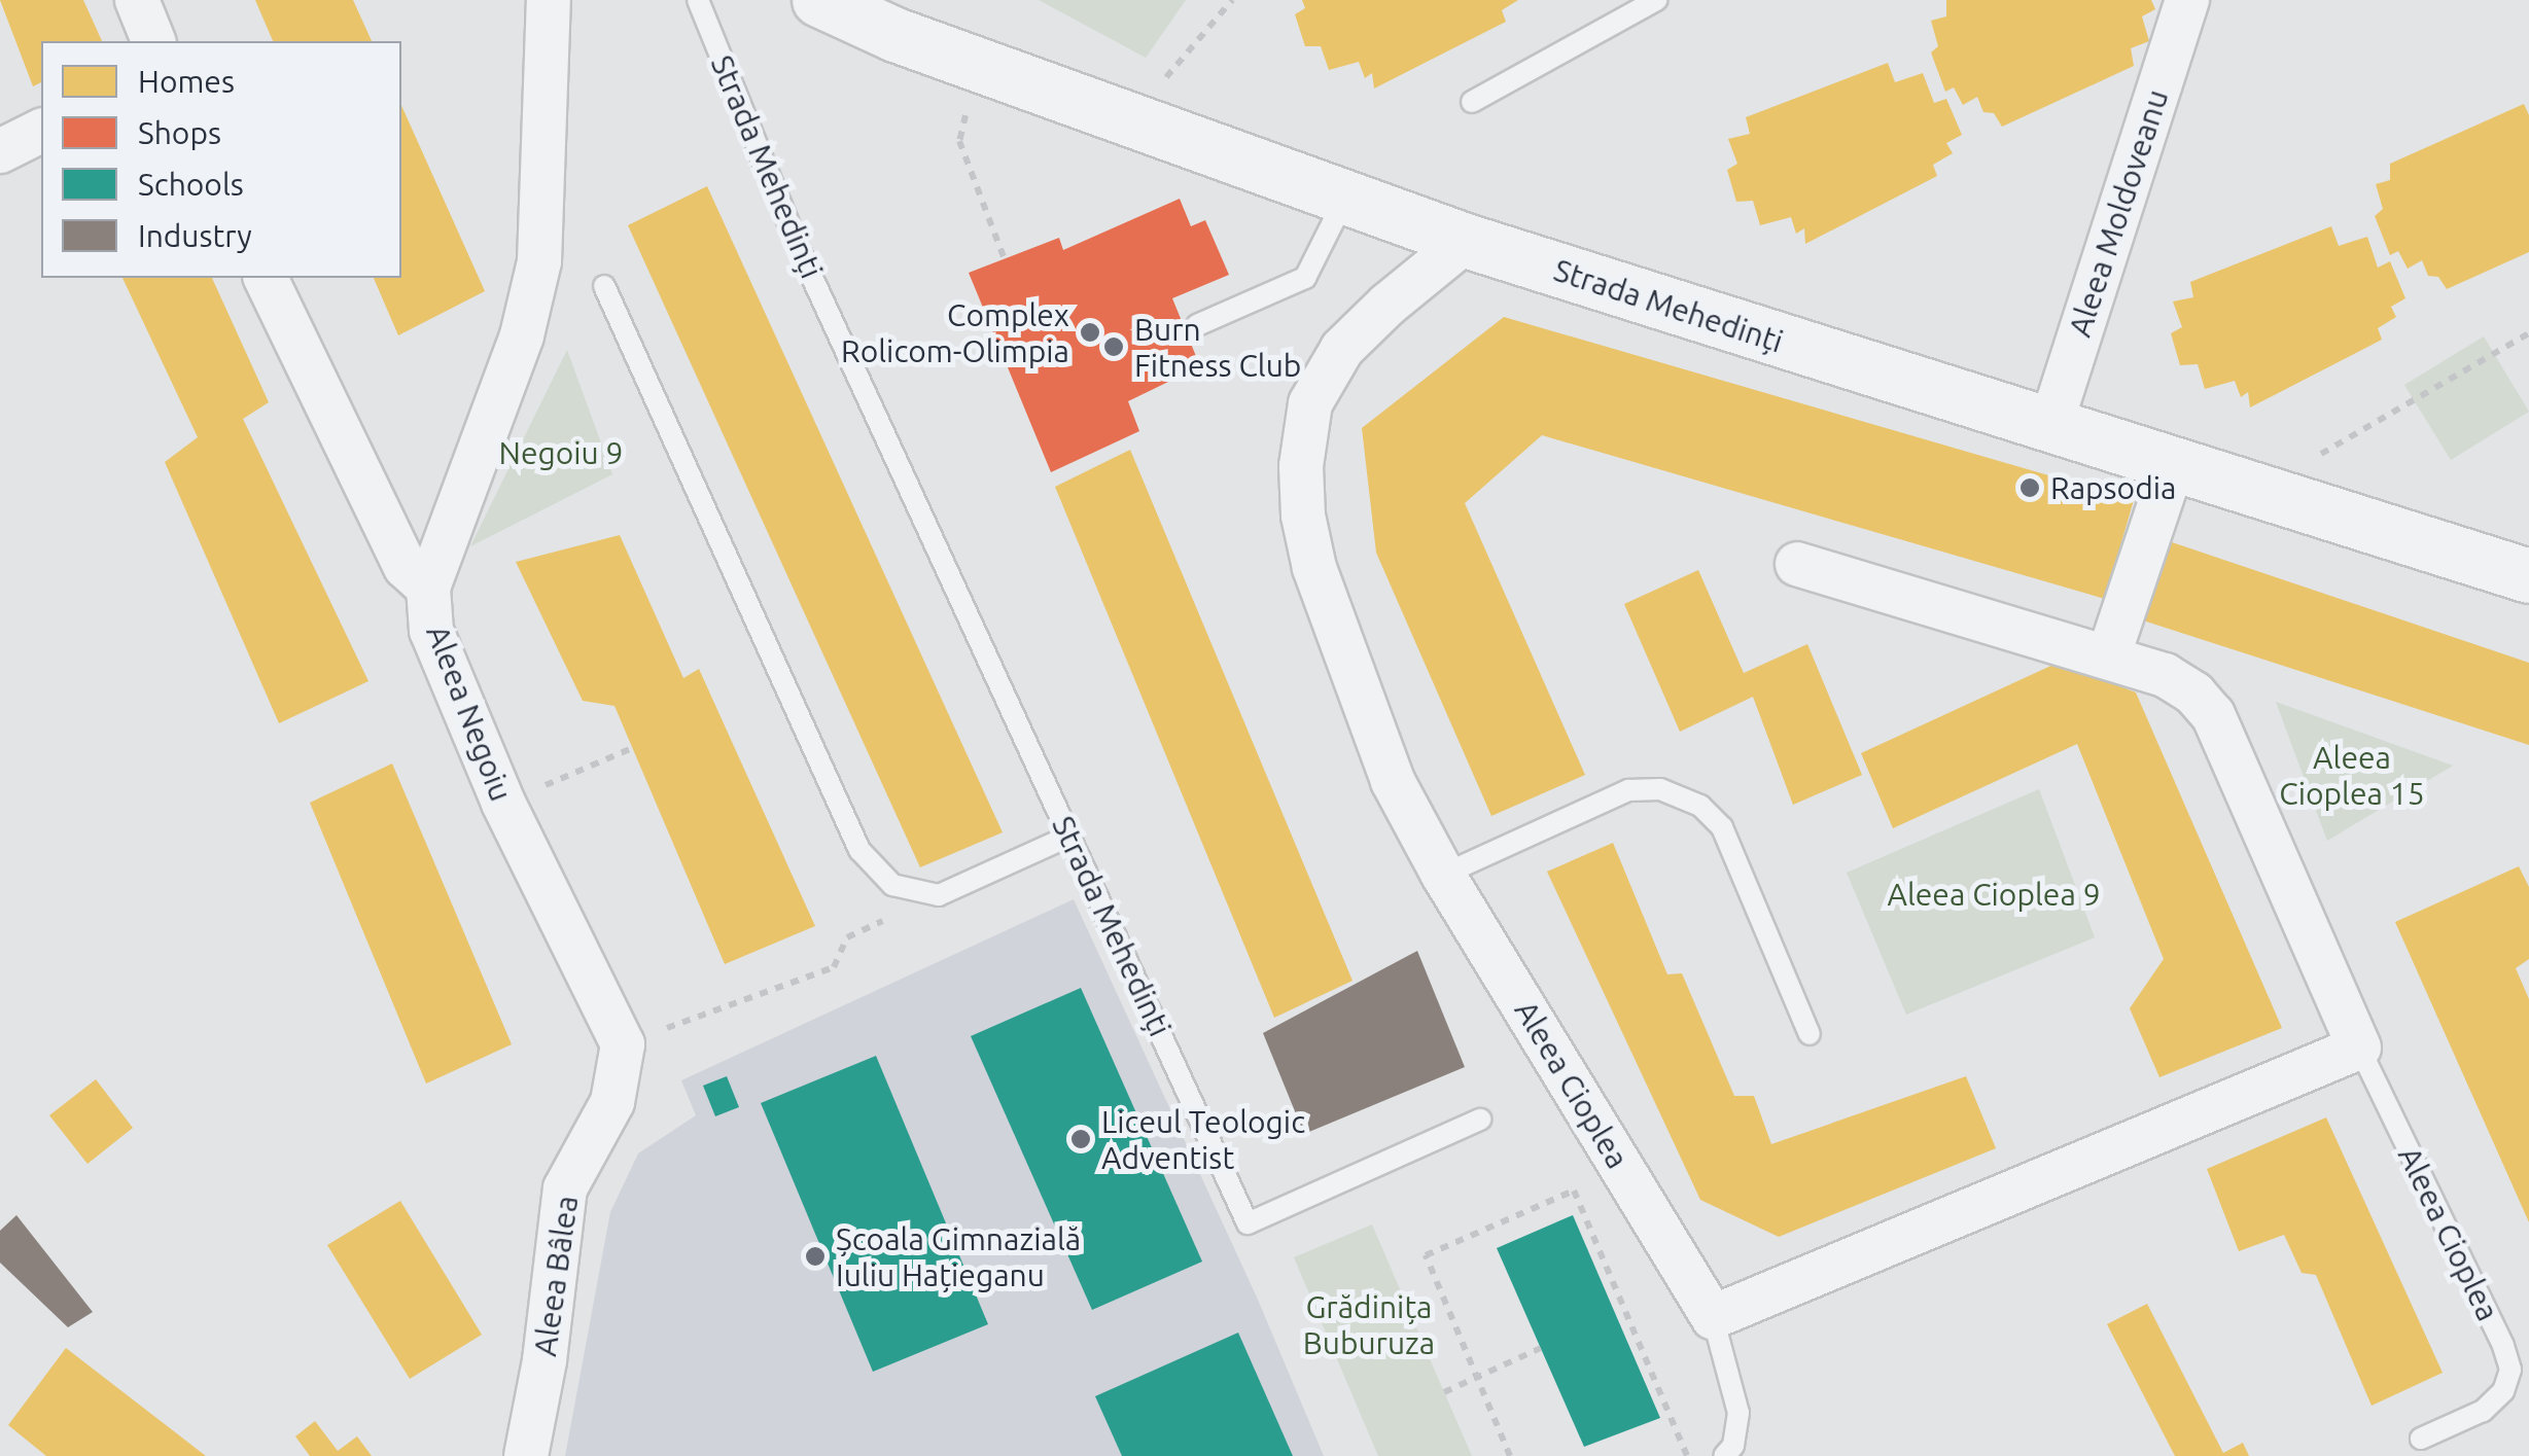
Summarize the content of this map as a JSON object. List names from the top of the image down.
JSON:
{
  "streets": {
    "street": [
      "Strada Mehedinți",
      "Aleea Moldoveanu",
      "Aleea Negoiu",
      "Aleea Cioplea",
      "Aleea Bâlea"
    ]
  },
  "crossings": [
    ["Strada Mehedinți", "Aleea Moldoveanu"],
    ["Strada Mehedinți", "Aleea Cioplea"],
    ["Aleea Negoiu", "Aleea Bâlea"]
  ],
  "parks": [
    "Negoiu 9",
    "Aleea Cioplea 15",
    "Aleea Cioplea 9",
    "Grădinița Buburuza"
  ],
  "places": [
    "Complex Rolicom-Olimpia",
    "Burn Fitness Club",
    "Rapsodia",
    "Liceul Teologic Adventist",
    "Școala Gimnazială Iuliu Hațieganu"
  ],
  "legend": [
    "Homes",
    "Shops",
    "Schools",
    "Industry"
  ]
}
